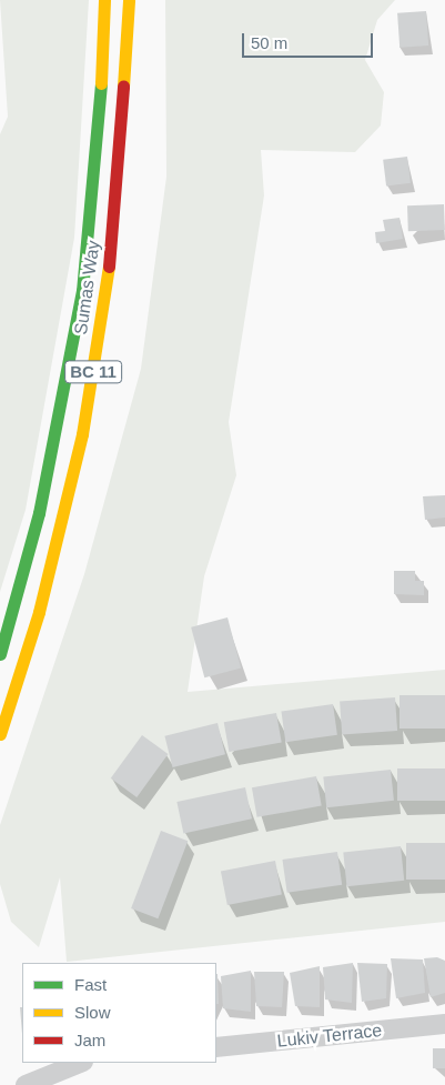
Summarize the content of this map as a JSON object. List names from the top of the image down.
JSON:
{
  "streets": {
    "highway": ["Sumas Way", "BC 11"],
    "street": ["Lukiv Terrace"]
  },
  "legend": ["Fast", "Slow", "Jam"],
  "scale_bar": "50 m"
}
